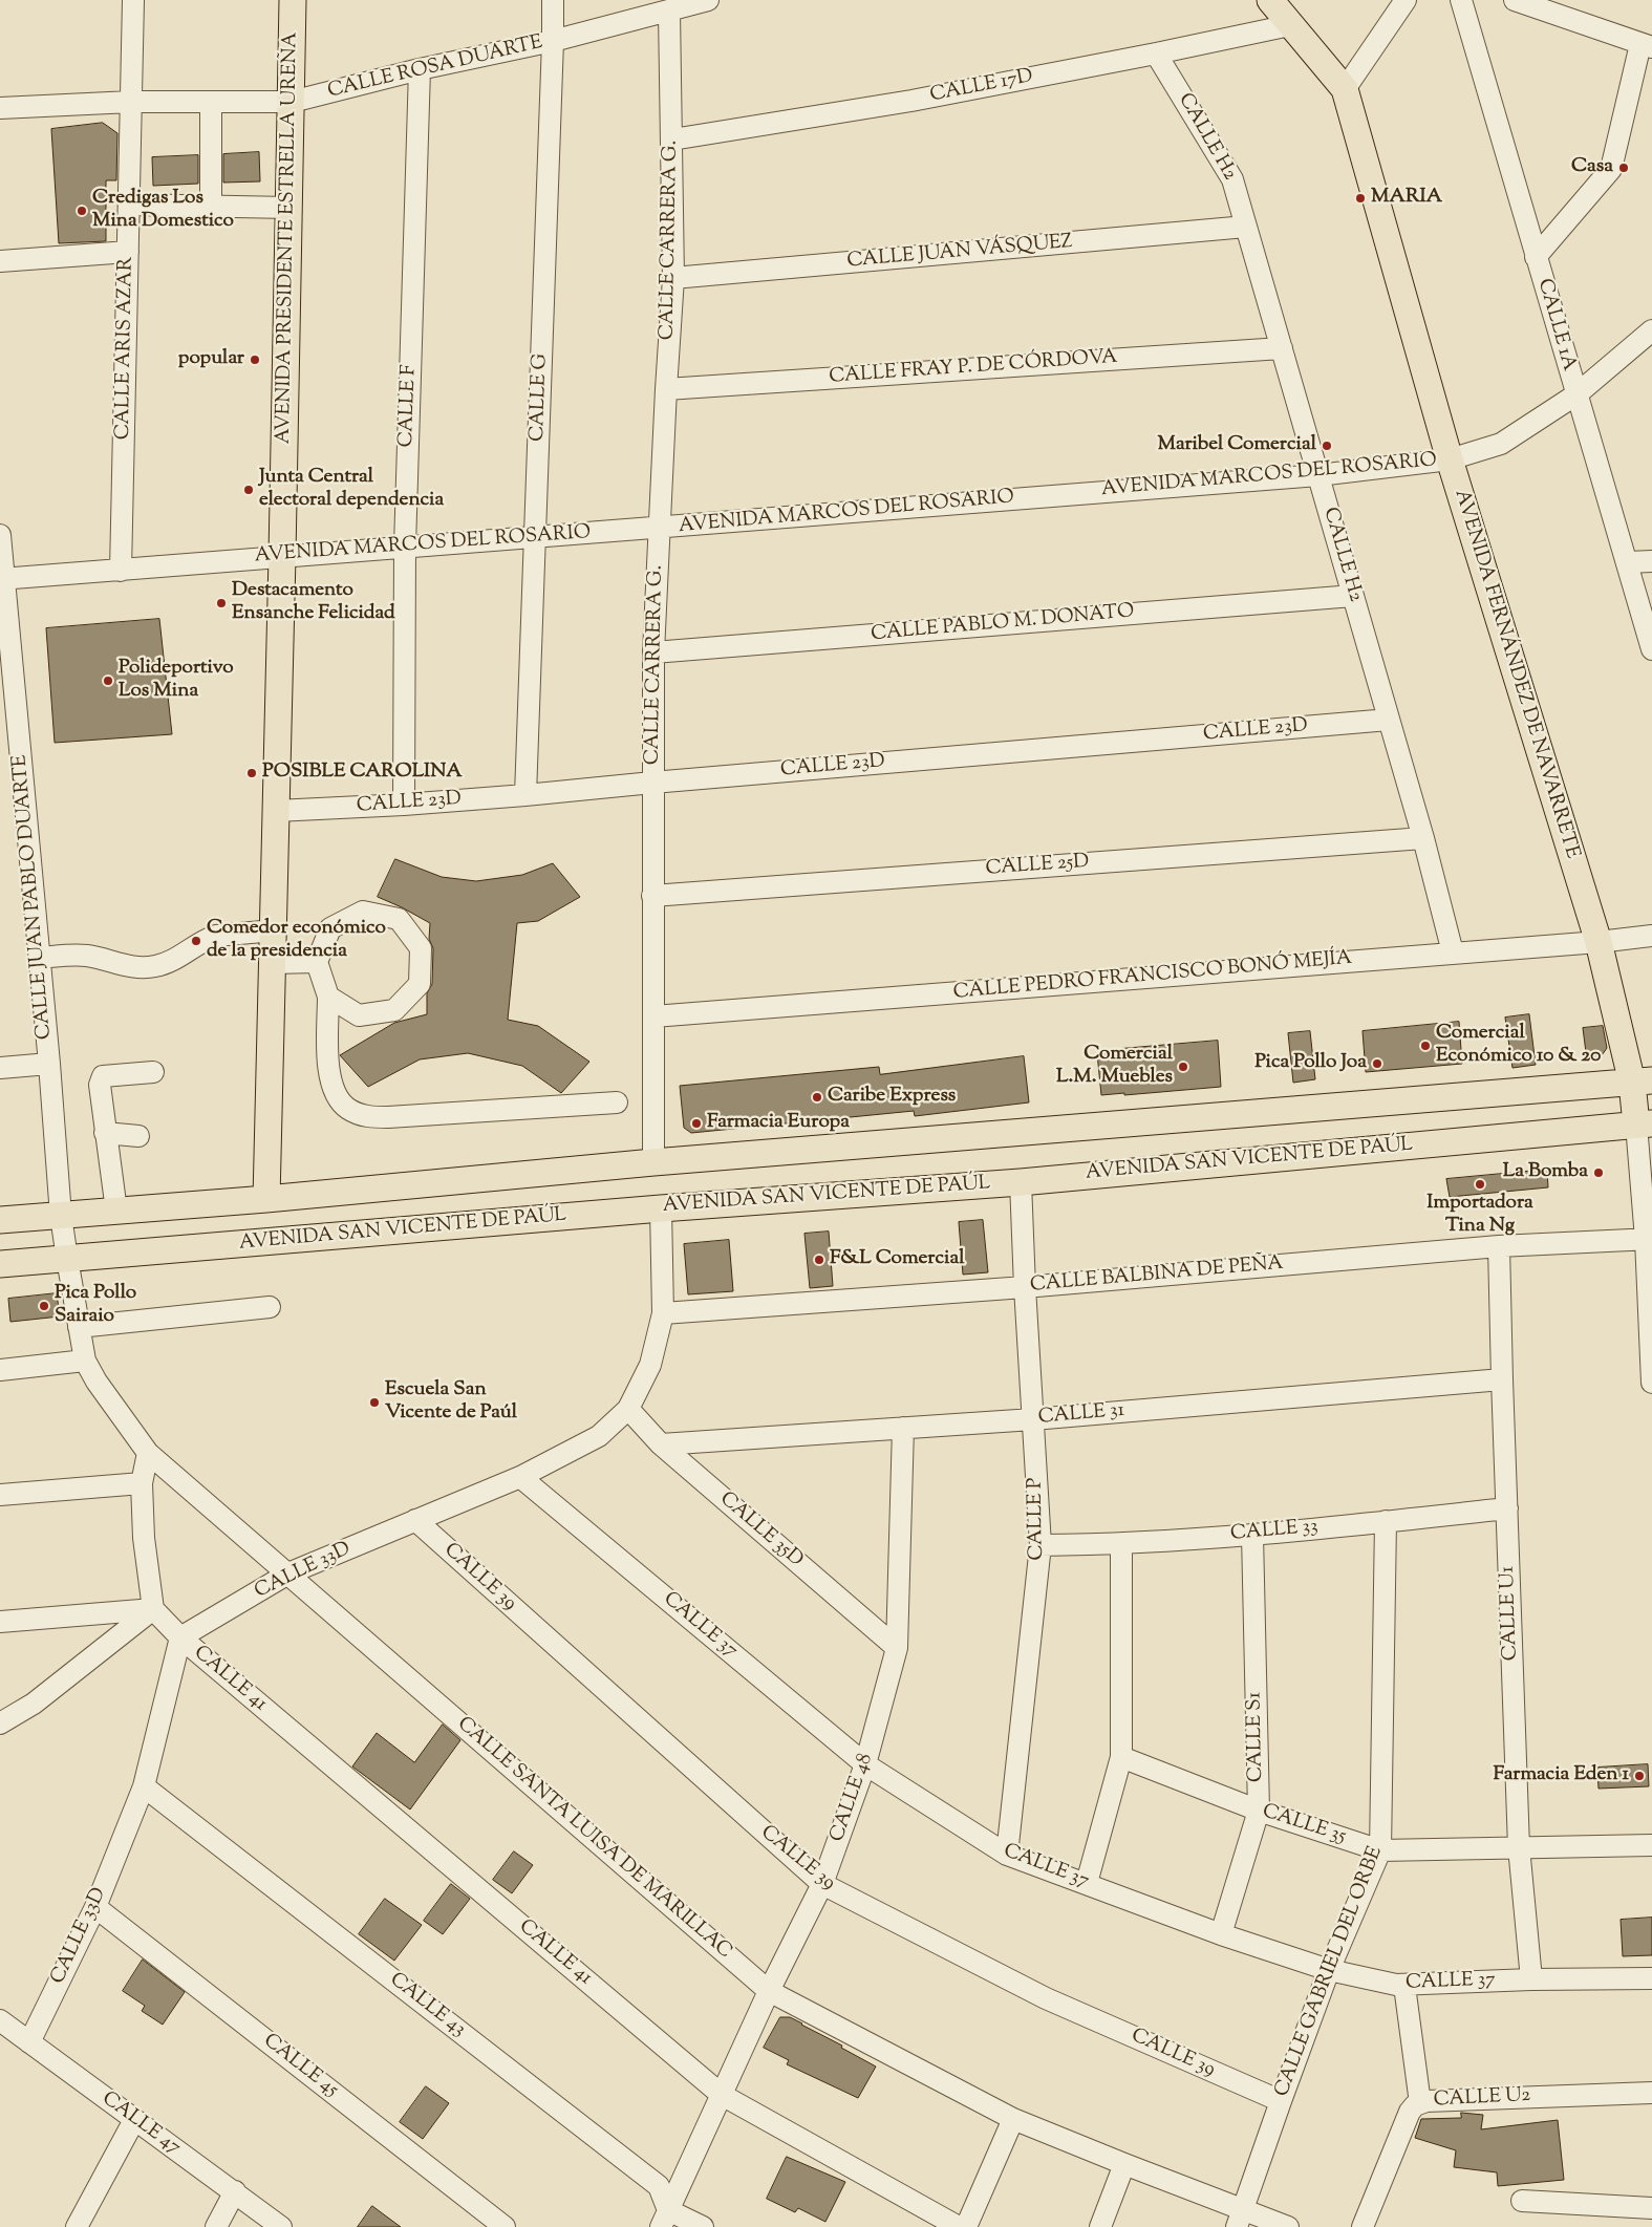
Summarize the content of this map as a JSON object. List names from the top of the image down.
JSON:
{
  "streets": {
    "main road": ["AVENIDA PRESIDENTE ESTRELLA UREÑA", "AVENIDA FERNÁNDEZ DE NAVARRETE", "AVENIDA SAN VICENTE DE PAÚL"],
    "street": [
      "CALLE ROSA DUARTE",
      "CALLE 17D",
      "CALLE H2",
      "CALLE CARRERA G.",
      "CALLE JUAN VÁSQUEZ",
      "CALLE 1A",
      "CALLE ARIS AZAR",
      "CALLE FRAY P. DE CÓRDOVA",
      "CALLE G",
      "CALLE F",
      "AVENIDA MARCOS DEL ROSARIO",
      "CALLE PABLO M. DONATO",
      "CALLE 23D",
      "CALLE 25D",
      "CALLE JUAN PABLO DUARTE",
      "CALLE PEDRO FRANCISCO BONÓ MEJÍA",
      "CALLE BALBINA DE PEÑA",
      "CALLE 31",
      "CALLE P",
      "CALLE 35D",
      "CALLE 33",
      "CALLE 33D",
      "CALLE 39",
      "CALLE U1",
      "CALLE 37",
      "CALLE 41",
      "CALLE S1",
      "CALLE 48",
      "CALLE 35",
      "CALLE SANTA LUISA DE MARILLAC",
      "CALLE GABRIEL DEL ORBE",
      "CALLE 43",
      "CALLE 45",
      "CALLE U2",
      "CALLE 47"
    ]
  },
  "crossings": [
    ["CALLE ROSA DUARTE", "AVENIDA PRESIDENTE ESTRELLA UREÑA"],
    ["CALLE ROSA DUARTE", "CALLE CARRERA G."],
    ["CALLE ROSA DUARTE", "CALLE ARIS AZAR"],
    ["CALLE ROSA DUARTE", "CALLE G"],
    ["CALLE ROSA DUARTE", "CALLE F"],
    ["CALLE 17D", "CALLE H2"],
    ["CALLE 17D", "CALLE CARRERA G."],
    ["CALLE 17D", "AVENIDA FERNÁNDEZ DE NAVARRETE"],
    ["CALLE H2", "CALLE JUAN VÁSQUEZ"],
    ["CALLE H2", "CALLE FRAY P. DE CÓRDOVA"],
    ["CALLE H2", "AVENIDA MARCOS DEL ROSARIO"],
    ["CALLE H2", "CALLE PABLO M. DONATO"],
    ["CALLE H2", "CALLE 23D"],
    ["CALLE H2", "CALLE 25D"],
    ["CALLE H2", "CALLE PEDRO FRANCISCO BONÓ MEJÍA"],
    ["AVENIDA PRESIDENTE ESTRELLA UREÑA", "AVENIDA MARCOS DEL ROSARIO"],
    ["AVENIDA PRESIDENTE ESTRELLA UREÑA", "CALLE 23D"],
    ["CALLE CARRERA G.", "CALLE JUAN VÁSQUEZ"],
    ["CALLE CARRERA G.", "CALLE FRAY P. DE CÓRDOVA"],
    ["CALLE CARRERA G.", "AVENIDA MARCOS DEL ROSARIO"],
    ["CALLE CARRERA G.", "CALLE PABLO M. DONATO"],
    ["CALLE CARRERA G.", "CALLE 23D"],
    ["CALLE CARRERA G.", "CALLE 25D"],
    ["CALLE CARRERA G.", "CALLE PEDRO FRANCISCO BONÓ MEJÍA"],
    ["CALLE 1A", "AVENIDA MARCOS DEL ROSARIO"],
    ["CALLE ARIS AZAR", "AVENIDA MARCOS DEL ROSARIO"],
    ["CALLE G", "AVENIDA MARCOS DEL ROSARIO"],
    ["CALLE G", "CALLE 23D"],
    ["CALLE F", "AVENIDA MARCOS DEL ROSARIO"],
    ["CALLE F", "CALLE 23D"],
    ["AVENIDA MARCOS DEL ROSARIO", "AVENIDA FERNÁNDEZ DE NAVARRETE"],
    ["AVENIDA MARCOS DEL ROSARIO", "CALLE JUAN PABLO DUARTE"],
    ["AVENIDA FERNÁNDEZ DE NAVARRETE", "CALLE PEDRO FRANCISCO BONÓ MEJÍA"],
    ["AVENIDA FERNÁNDEZ DE NAVARRETE", "AVENIDA SAN VICENTE DE PAÚL"],
    ["AVENIDA FERNÁNDEZ DE NAVARRETE", "CALLE BALBINA DE PEÑA"],
    ["CALLE JUAN PABLO DUARTE", "AVENIDA SAN VICENTE DE PAÚL"],
    ["CALLE JUAN PABLO DUARTE", "CALLE SANTA LUISA DE MARILLAC"],
    ["AVENIDA SAN VICENTE DE PAÚL", "CALLE P"],
    ["AVENIDA SAN VICENTE DE PAÚL", "CALLE 33D"],
    ["AVENIDA SAN VICENTE DE PAÚL", "CALLE SANTA LUISA DE MARILLAC"],
    ["CALLE BALBINA DE PEÑA", "CALLE P"],
    ["CALLE BALBINA DE PEÑA", "CALLE 33D"],
    ["CALLE BALBINA DE PEÑA", "CALLE U1"],
    ["CALLE 31", "CALLE P"],
    ["CALLE 31", "CALLE 35D"],
    ["CALLE 31", "CALLE U1"],
    ["CALLE 31", "CALLE 48"],
    ["CALLE P", "CALLE 33"],
    ["CALLE P", "CALLE 37"],
    ["CALLE 35D", "CALLE 33D"],
    ["CALLE 35D", "CALLE 48"],
    ["CALLE 33", "CALLE U1"],
    ["CALLE 33", "CALLE S1"],
    ["CALLE 33", "CALLE GABRIEL DEL ORBE"],
    ["CALLE 33D", "CALLE 39"],
    ["CALLE 33D", "CALLE 37"],
    ["CALLE 33D", "CALLE 41"],
    ["CALLE 33D", "CALLE SANTA LUISA DE MARILLAC"],
    ["CALLE 33D", "CALLE 43"],
    ["CALLE 33D", "CALLE 45"],
    ["CALLE 33D", "CALLE 47"],
    ["CALLE 39", "CALLE 48"],
    ["CALLE 39", "CALLE GABRIEL DEL ORBE"],
    ["CALLE U1", "CALLE 37"],
    ["CALLE U1", "CALLE 35"],
    ["CALLE 37", "CALLE S1"],
    ["CALLE 37", "CALLE 48"],
    ["CALLE 37", "CALLE GABRIEL DEL ORBE"],
    ["CALLE 41", "CALLE 48"],
    ["CALLE S1", "CALLE 35"],
    ["CALLE 48", "CALLE SANTA LUISA DE MARILLAC"],
    ["CALLE 48", "CALLE 43"],
    ["CALLE 35", "CALLE GABRIEL DEL ORBE"],
    ["CALLE SANTA LUISA DE MARILLAC", "CALLE GABRIEL DEL ORBE"]
  ],
  "places": [
    "Casa",
    "MARIA",
    "Credigas Los Mina Domestico",
    "popular",
    "Maribel Comercial",
    "Junta Central electoral dependencia",
    "Destacamento Ensanche Felicidad",
    "Polideportivo Los Mina",
    "POSIBLE CAROLINA",
    "Comedor económico de la presidencia",
    "Comercial Económico 10 & 20",
    "Pica Pollo Joa",
    "Comercial L.M. Muebles",
    "Caribe Express",
    "Farmacia Europa",
    "La Bomba",
    "Importadora Tina Ng",
    "F&L Comercial",
    "Pica Pollo Sairaio",
    "Escuela San Vicente de Paúl",
    "Farmacia Eden 1"
  ]
}
